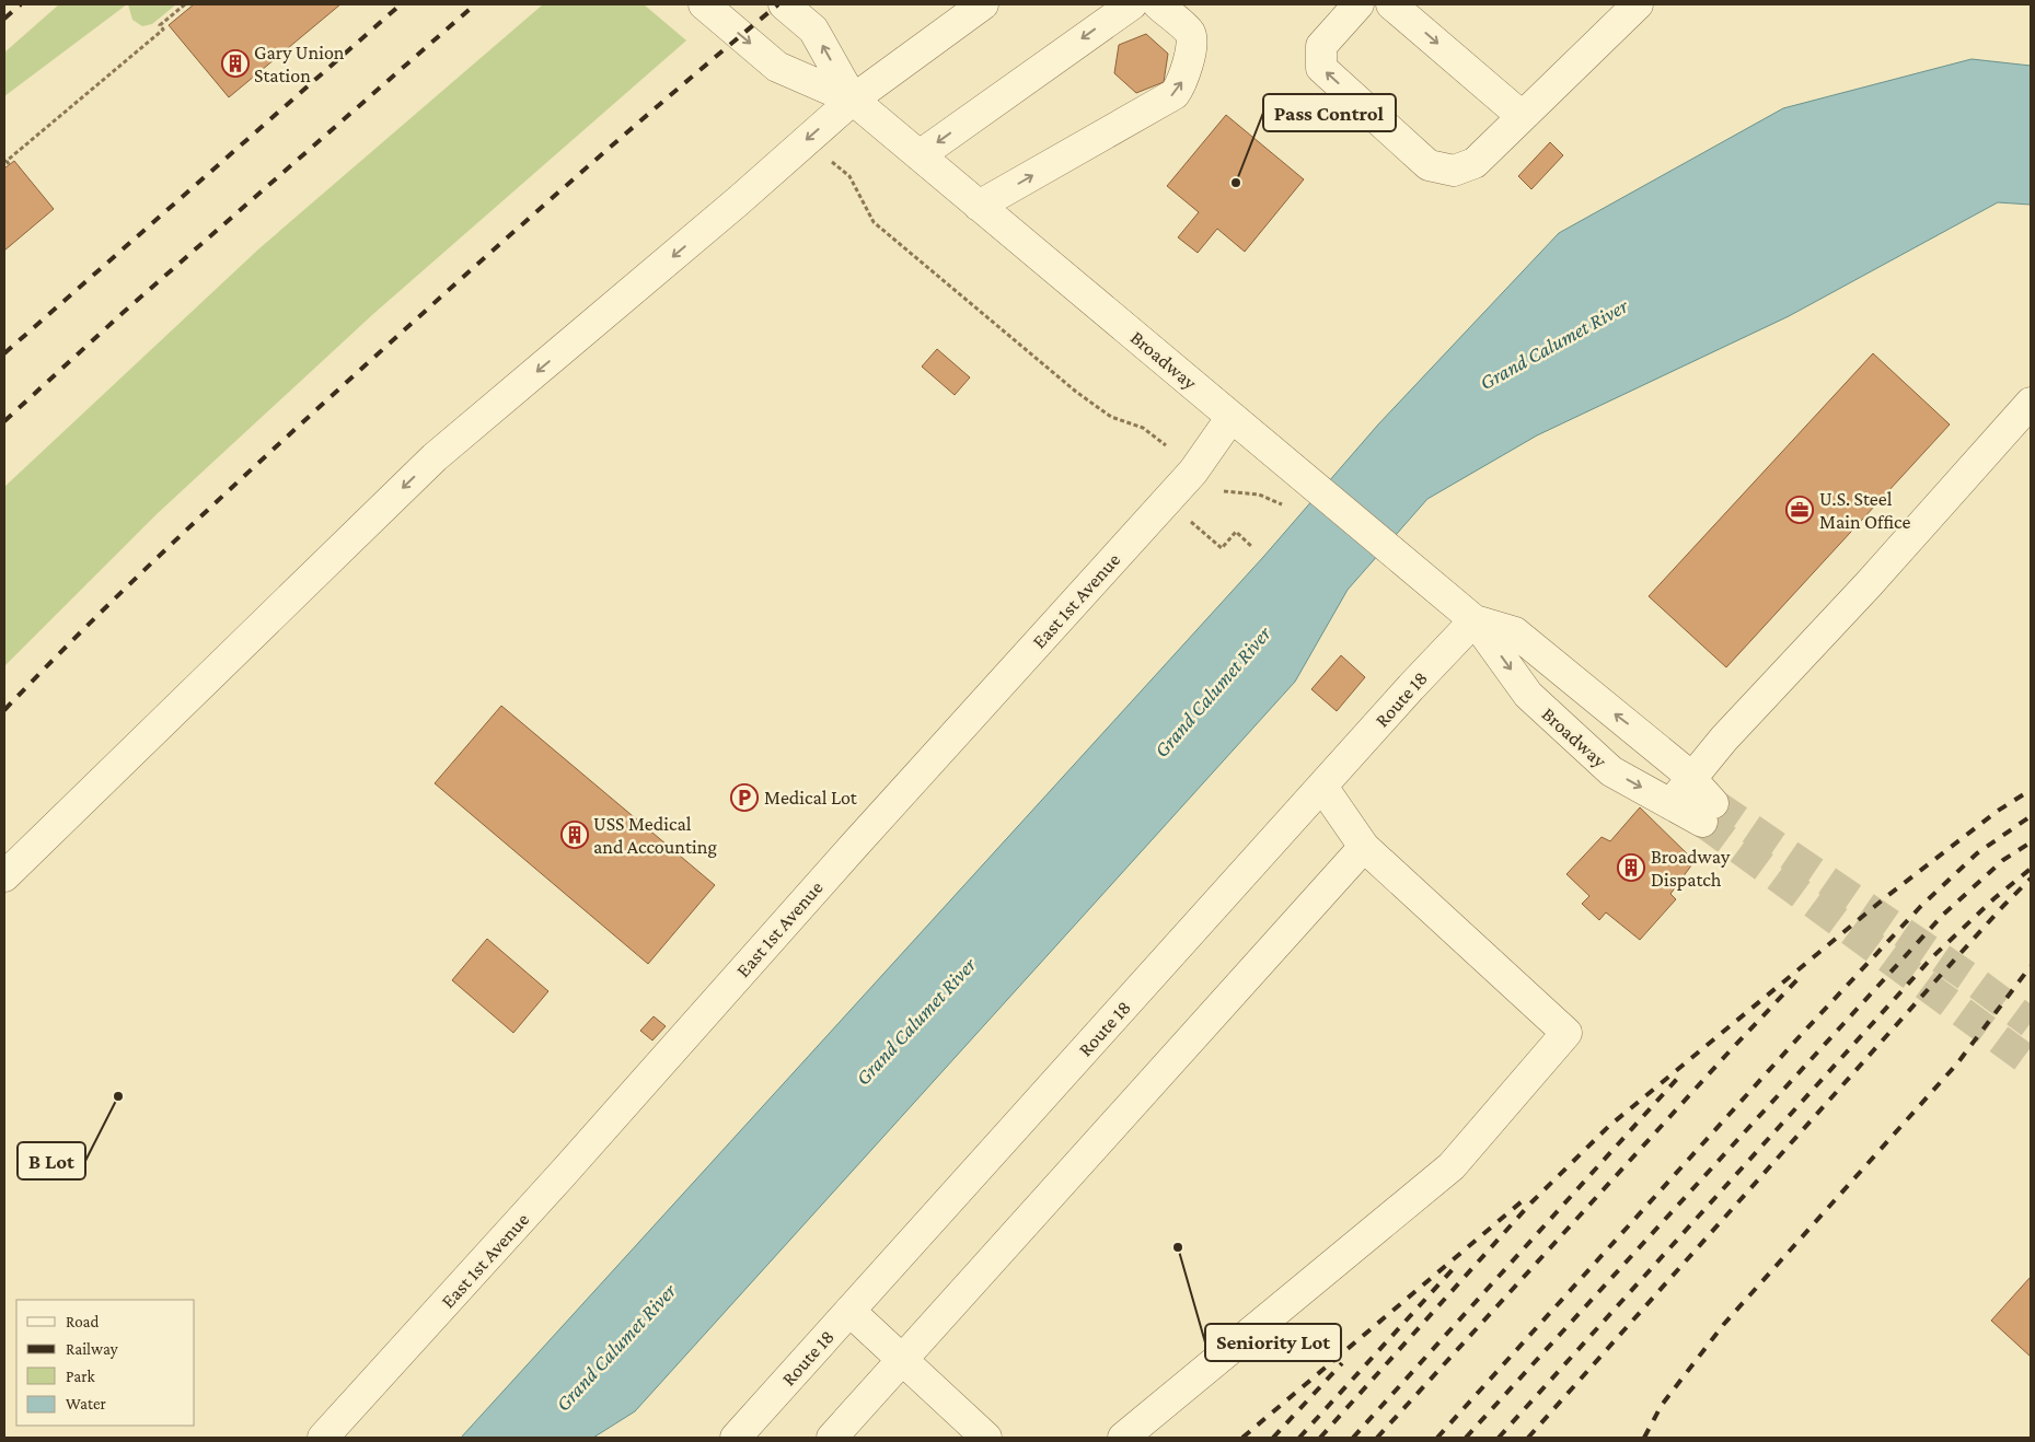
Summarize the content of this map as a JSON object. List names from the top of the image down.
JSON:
{
  "streets": {
    "street": ["Broadway", "East 1st Avenue", "Route 18"]
  },
  "crossings": [
    ["Broadway", "East 1st Avenue"],
    ["Broadway", "Route 18"]
  ],
  "water": ["Grand Calumet River"],
  "places": {
    "building": ["Gary Union Station", "USS Medical and Accounting", "Broadway Dispatch"],
    "other": ["Pass Control", "B Lot", "Seniority Lot"],
    "office": ["U.S. Steel Main Office"],
    "parking": ["Medical Lot"]
  },
  "legend": [
    "Road",
    "Railway",
    "Park",
    "Water"
  ]
}
